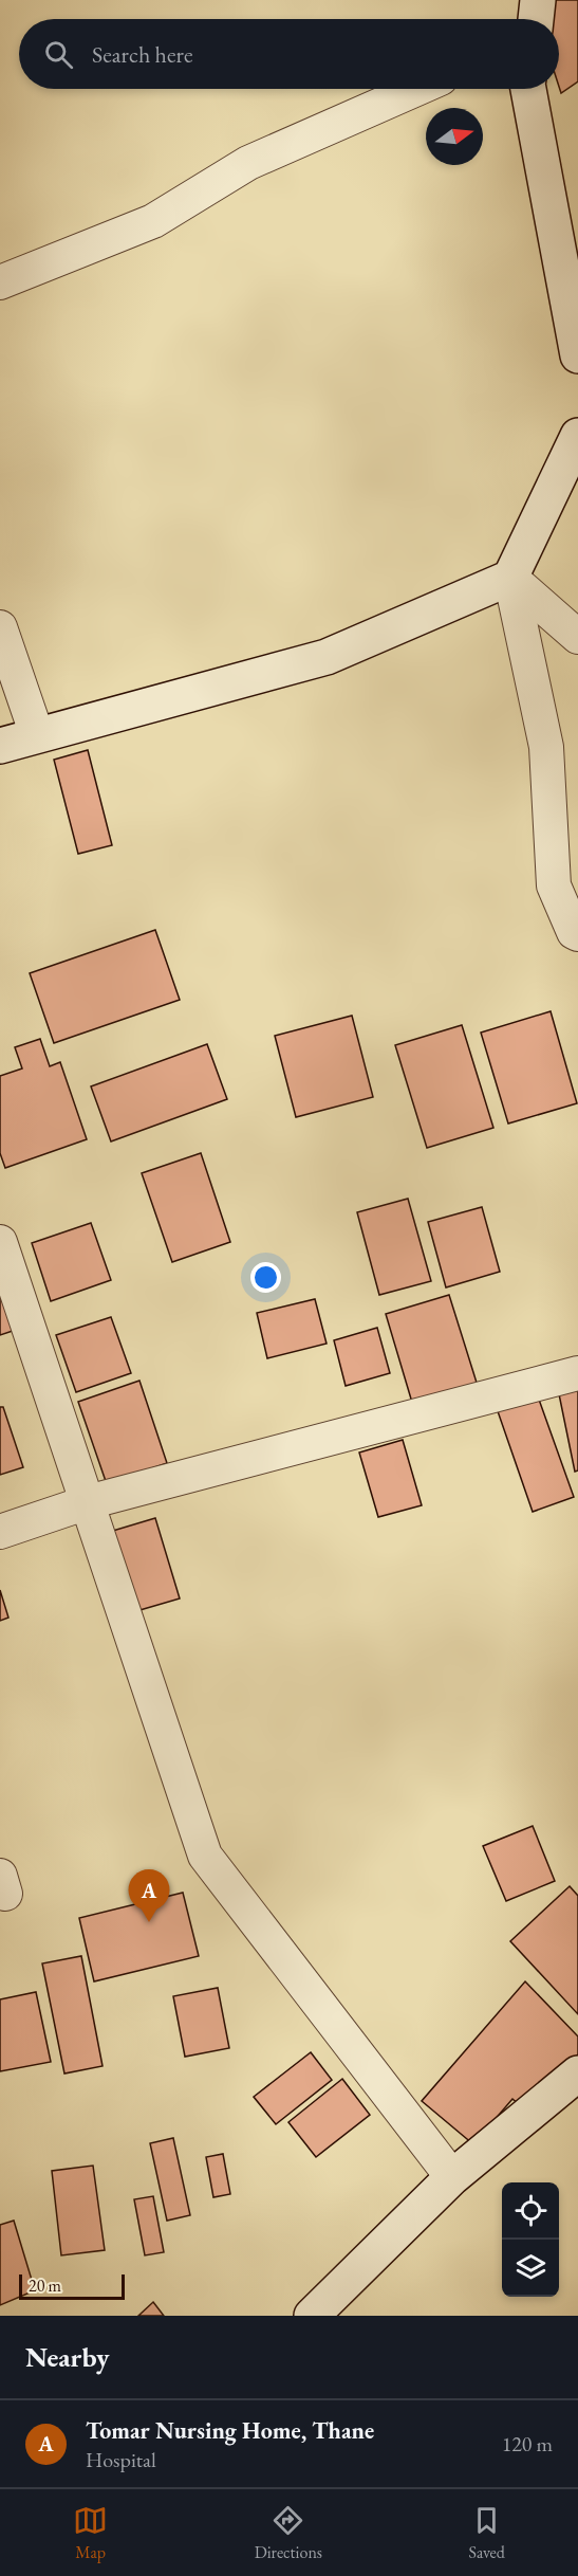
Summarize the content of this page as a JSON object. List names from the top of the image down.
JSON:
{
  "scale_bar": "20 m",
  "north": "right",
  "page": {
    "search": "Search here",
    "pins": "A",
    "scale": "20 m",
    "heading": "Nearby",
    "list": [
      {
        "mark": "A",
        "name": "Tomar Nursing Home, Thane",
        "note": "Hospital",
        "value": "120 m"
      }
    ],
    "nav": ["Map", "Directions", "Saved"]
  }
}
